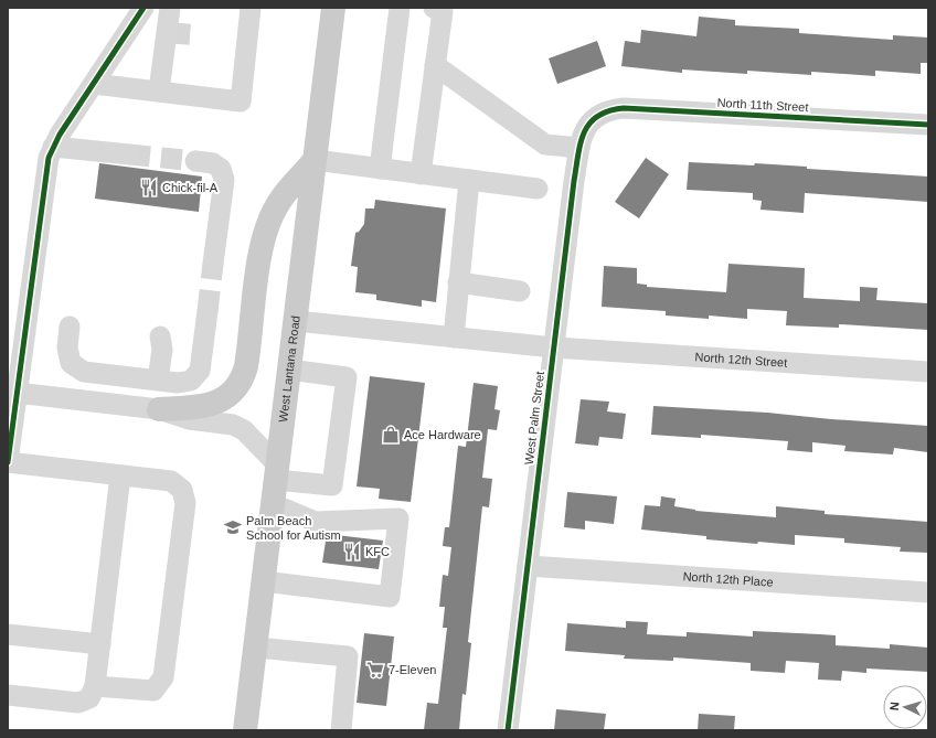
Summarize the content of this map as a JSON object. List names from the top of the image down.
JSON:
{
  "streets": {
    "main road": ["West Lantana Road"],
    "street": [
      "North 11th Street",
      "North 12th Street",
      "West Palm Street",
      "North 12th Place"
    ]
  },
  "crossings": [
    ["North 11th Street", "West Palm Street"],
    ["North 12th Street", "West Lantana Road"],
    ["North 12th Street", "West Palm Street"],
    ["West Palm Street", "North 12th Place"]
  ],
  "places": {
    "restaurant": ["Chick-fil-A", "KFC"],
    "shop": ["Ace Hardware"],
    "school or university": ["Palm Beach School for Autism"],
    "supermarket": ["7-Eleven"]
  },
  "north": "left"
}
